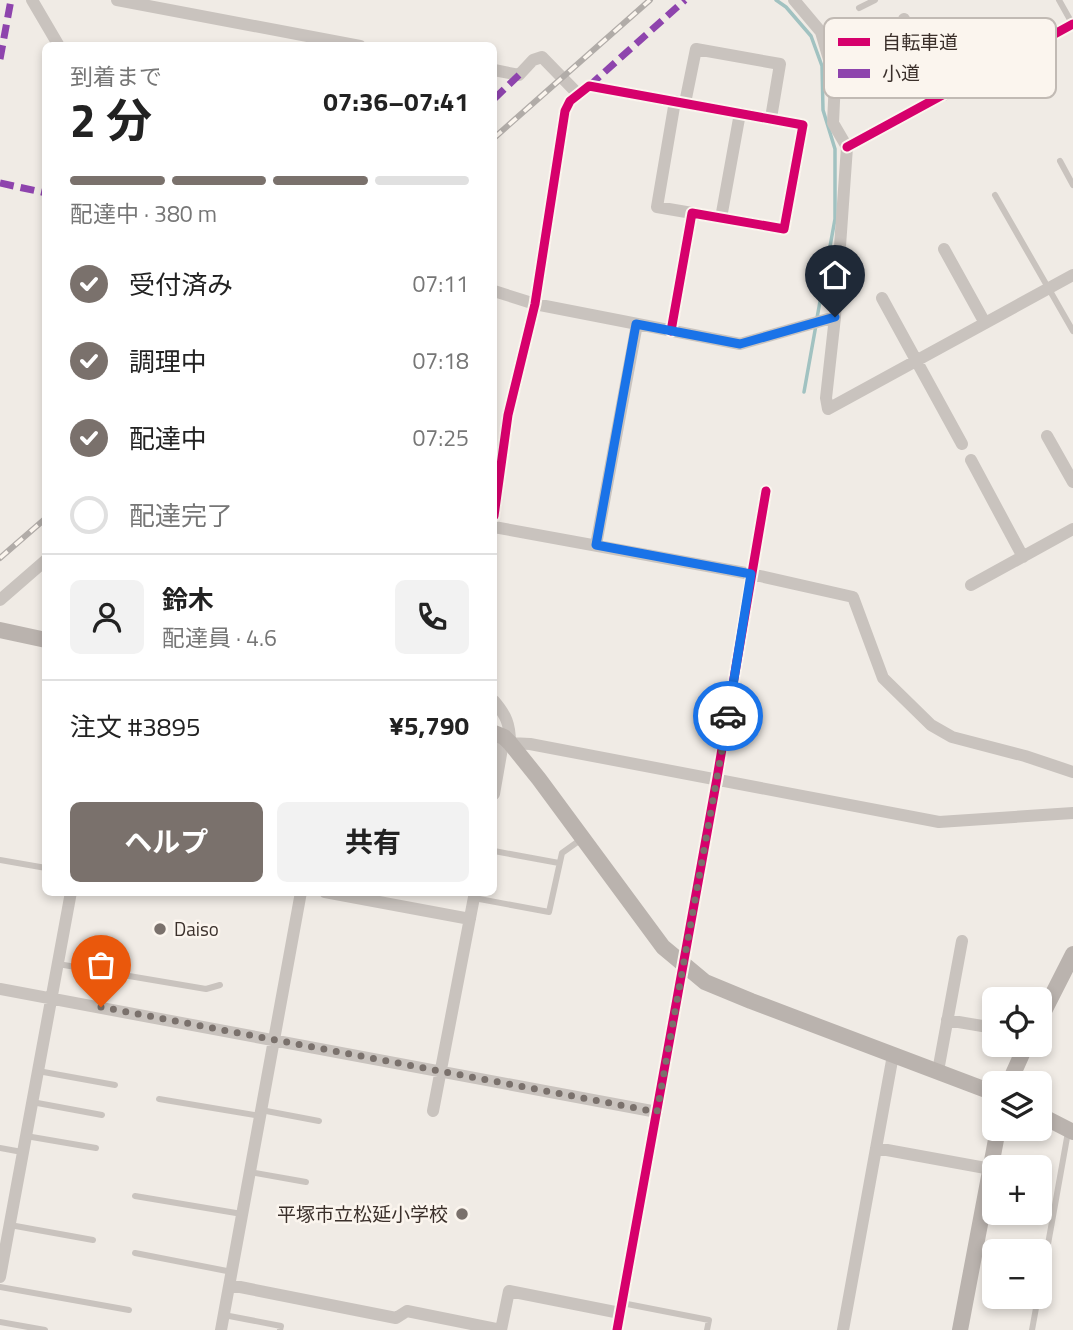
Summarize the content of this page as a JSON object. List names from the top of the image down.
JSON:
{
  "places": ["Daiso", "平塚市立松延小学校"],
  "legend": ["自転車道", "小道"],
  "page": {
    "heading": ["2 分", "到着まで", "07:36–07:41"],
    "panel": [
      "鈴木",
      "配達員 · 4.6",
      "注文 #3895",
      "¥5,790"
    ],
    "bar": "配達中 · 380 m",
    "list": [
      ["受付済み", "07:11"],
      ["調理中", "07:18"],
      ["配達中", "07:25"],
      "配達完了"
    ],
    "buttons": ["ヘルプ", "共有"],
    "map_buttons": ["+", "−"]
  }
}
